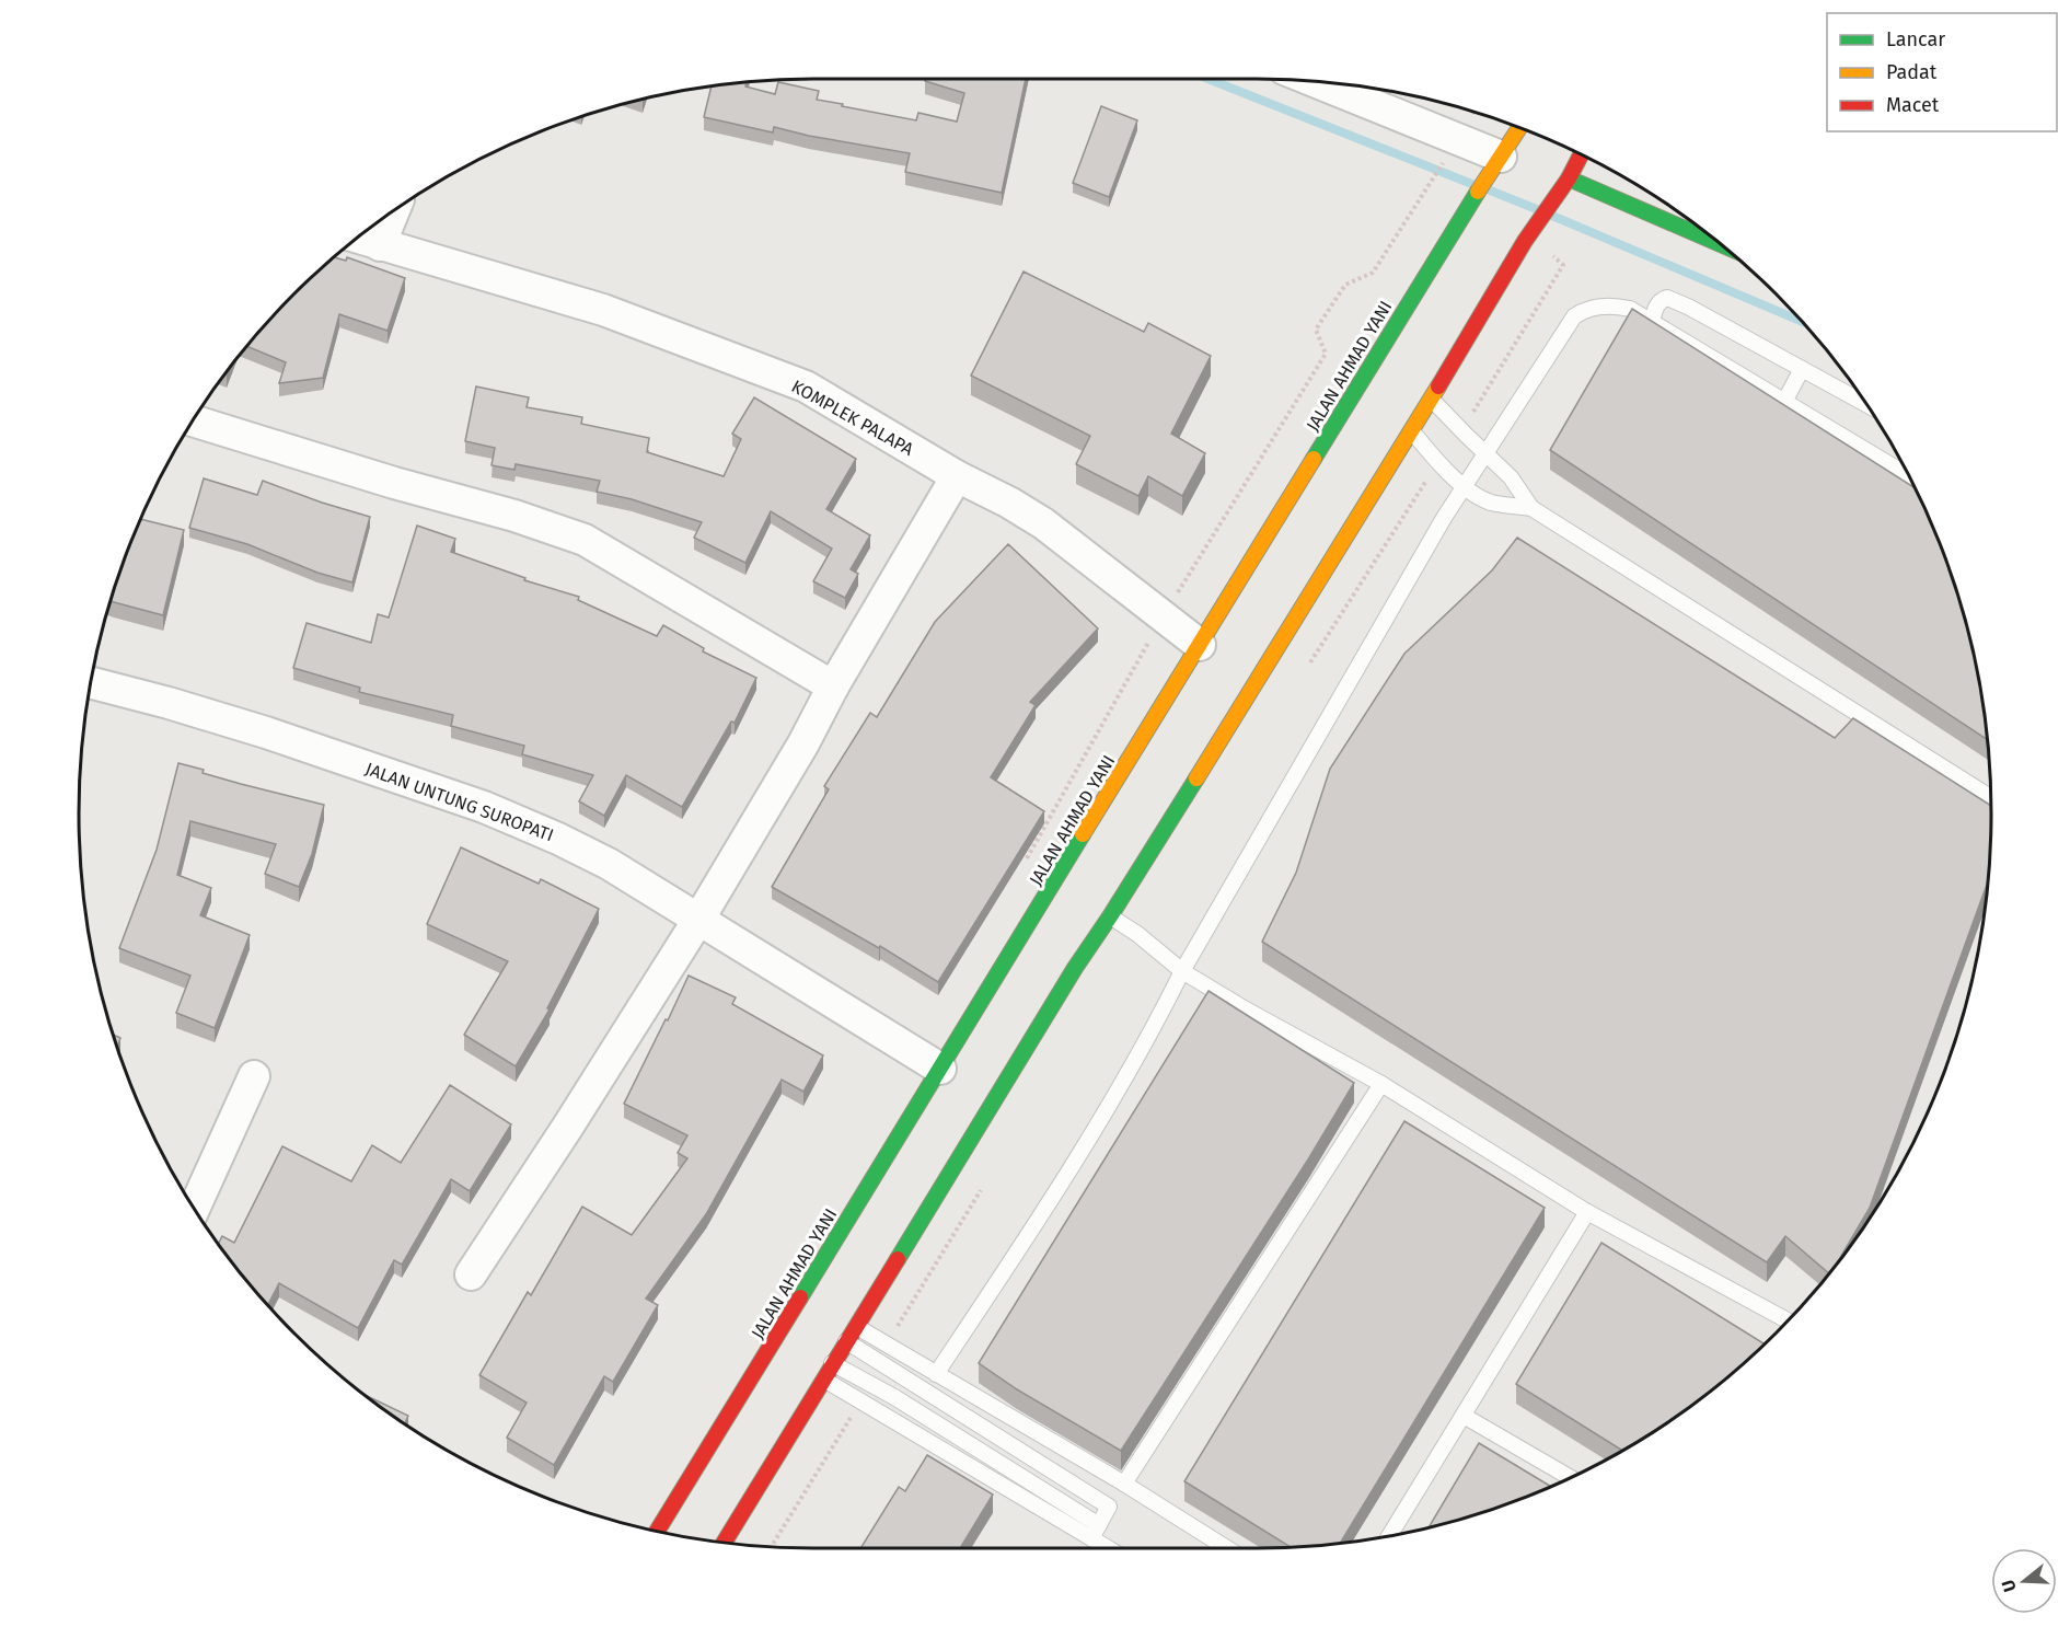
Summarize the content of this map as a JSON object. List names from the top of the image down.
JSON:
{
  "streets": {
    "main road": ["JALAN AHMAD YANI"],
    "street": ["KOMPLEK PALAPA", "JALAN UNTUNG SUROPATI"]
  },
  "crossings": [
    ["JALAN AHMAD YANI", "KOMPLEK PALAPA"],
    ["JALAN AHMAD YANI", "JALAN UNTUNG SUROPATI"]
  ],
  "legend": ["Lancar", "Padat", "Macet"],
  "north": "left"
}
